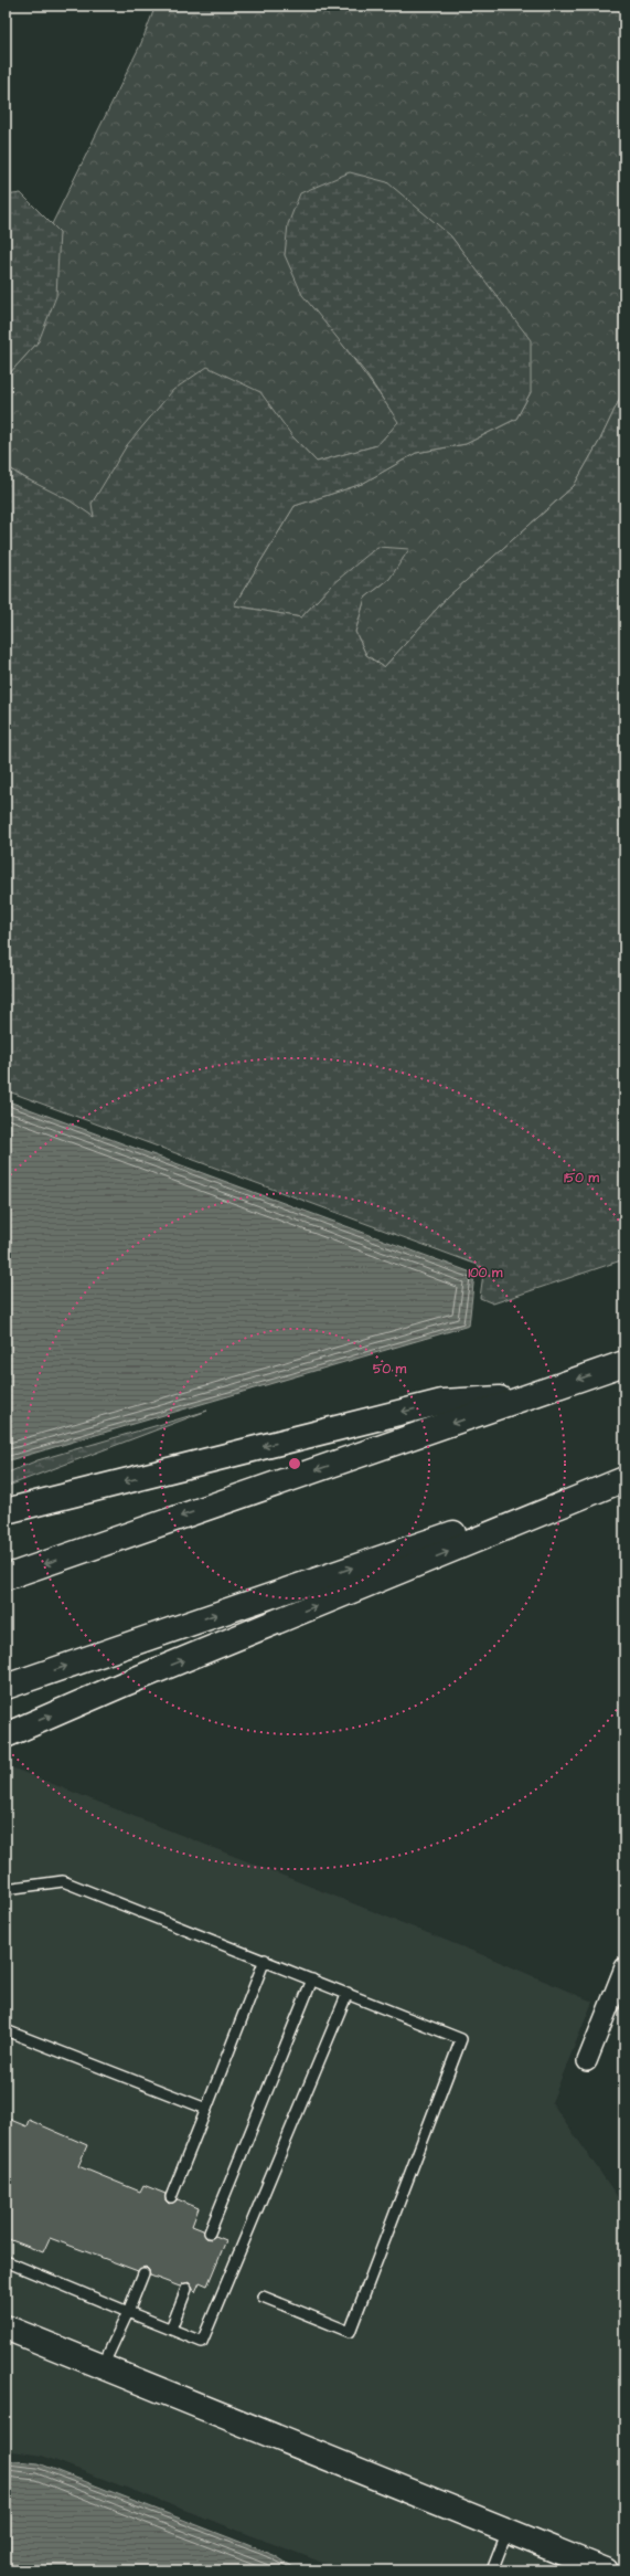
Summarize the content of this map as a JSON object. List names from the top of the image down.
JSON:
{
  "rings": ["150 m", "100 m", "50 m"]
}
